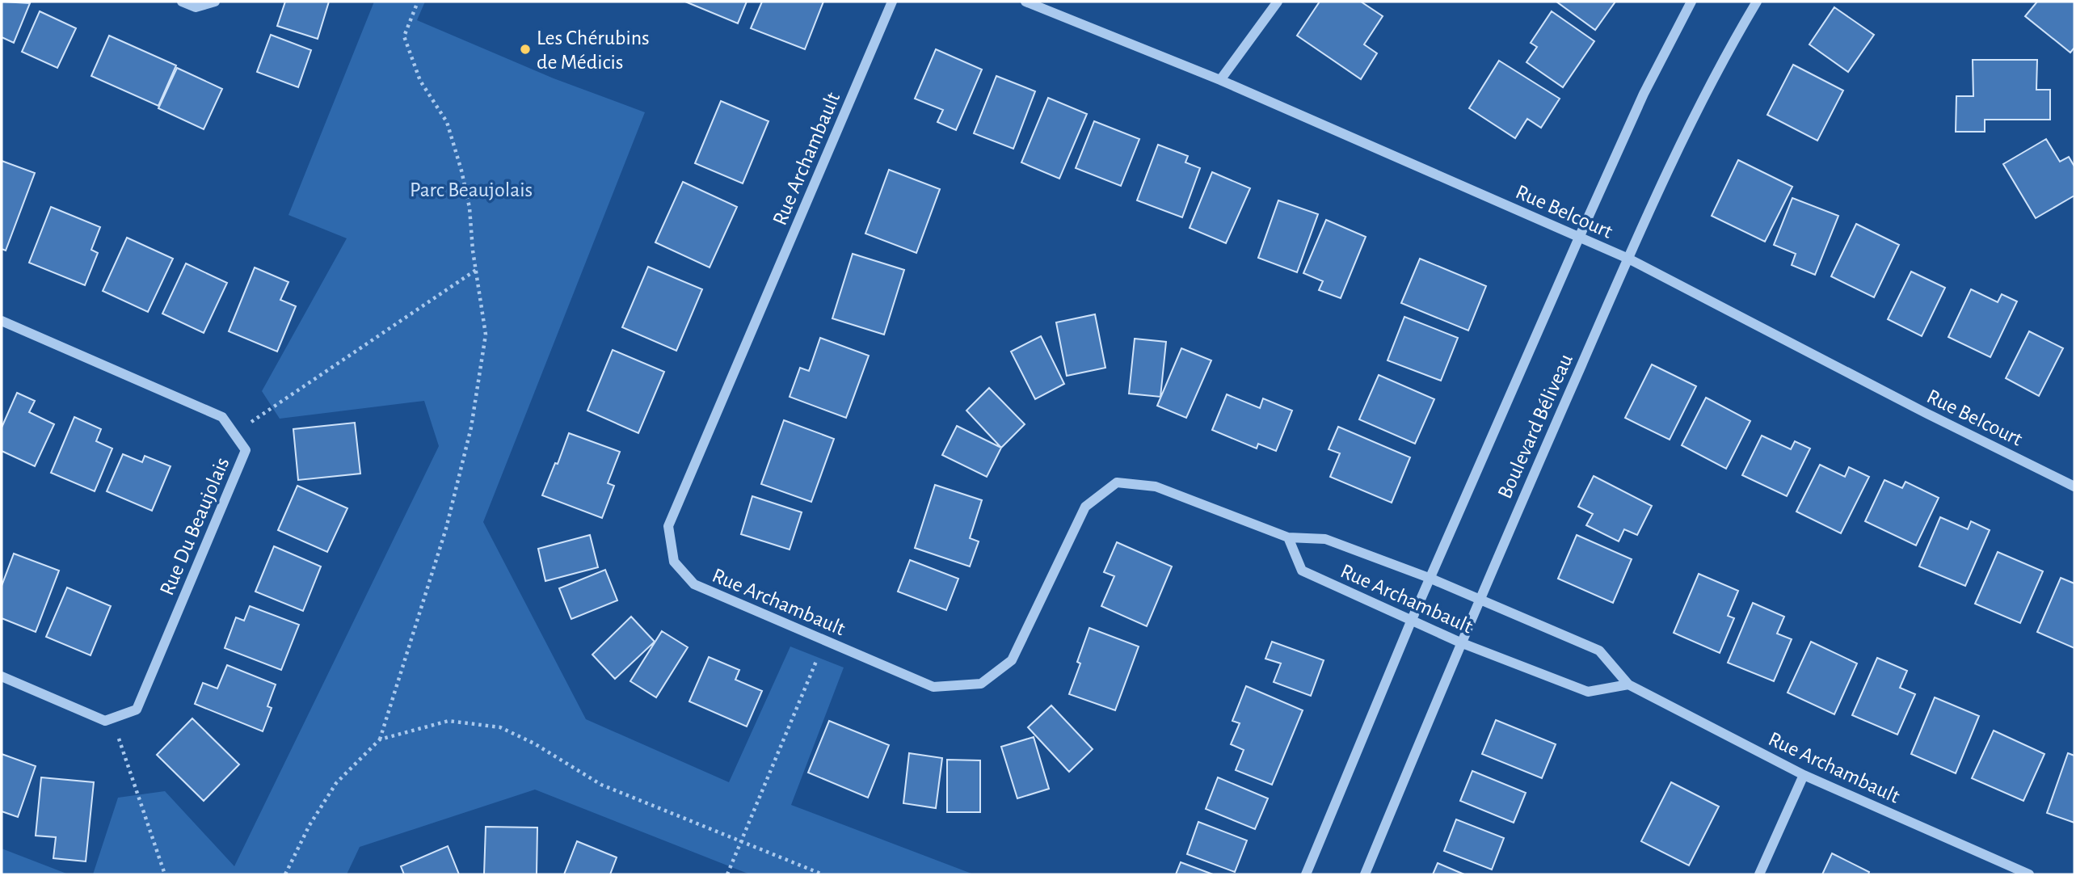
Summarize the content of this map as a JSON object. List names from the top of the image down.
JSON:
{
  "streets": {
    "street": [
      "Rue Archambault",
      "Rue Belcourt",
      "Boulevard Béliveau",
      "Rue Du Beaujolais"
    ]
  },
  "crossings": [
    ["Rue Archambault", "Boulevard Béliveau"],
    ["Rue Belcourt", "Boulevard Béliveau"]
  ],
  "parks": ["Parc Beaujolais"],
  "places": ["Les Chérubins de Médicis"]
}
